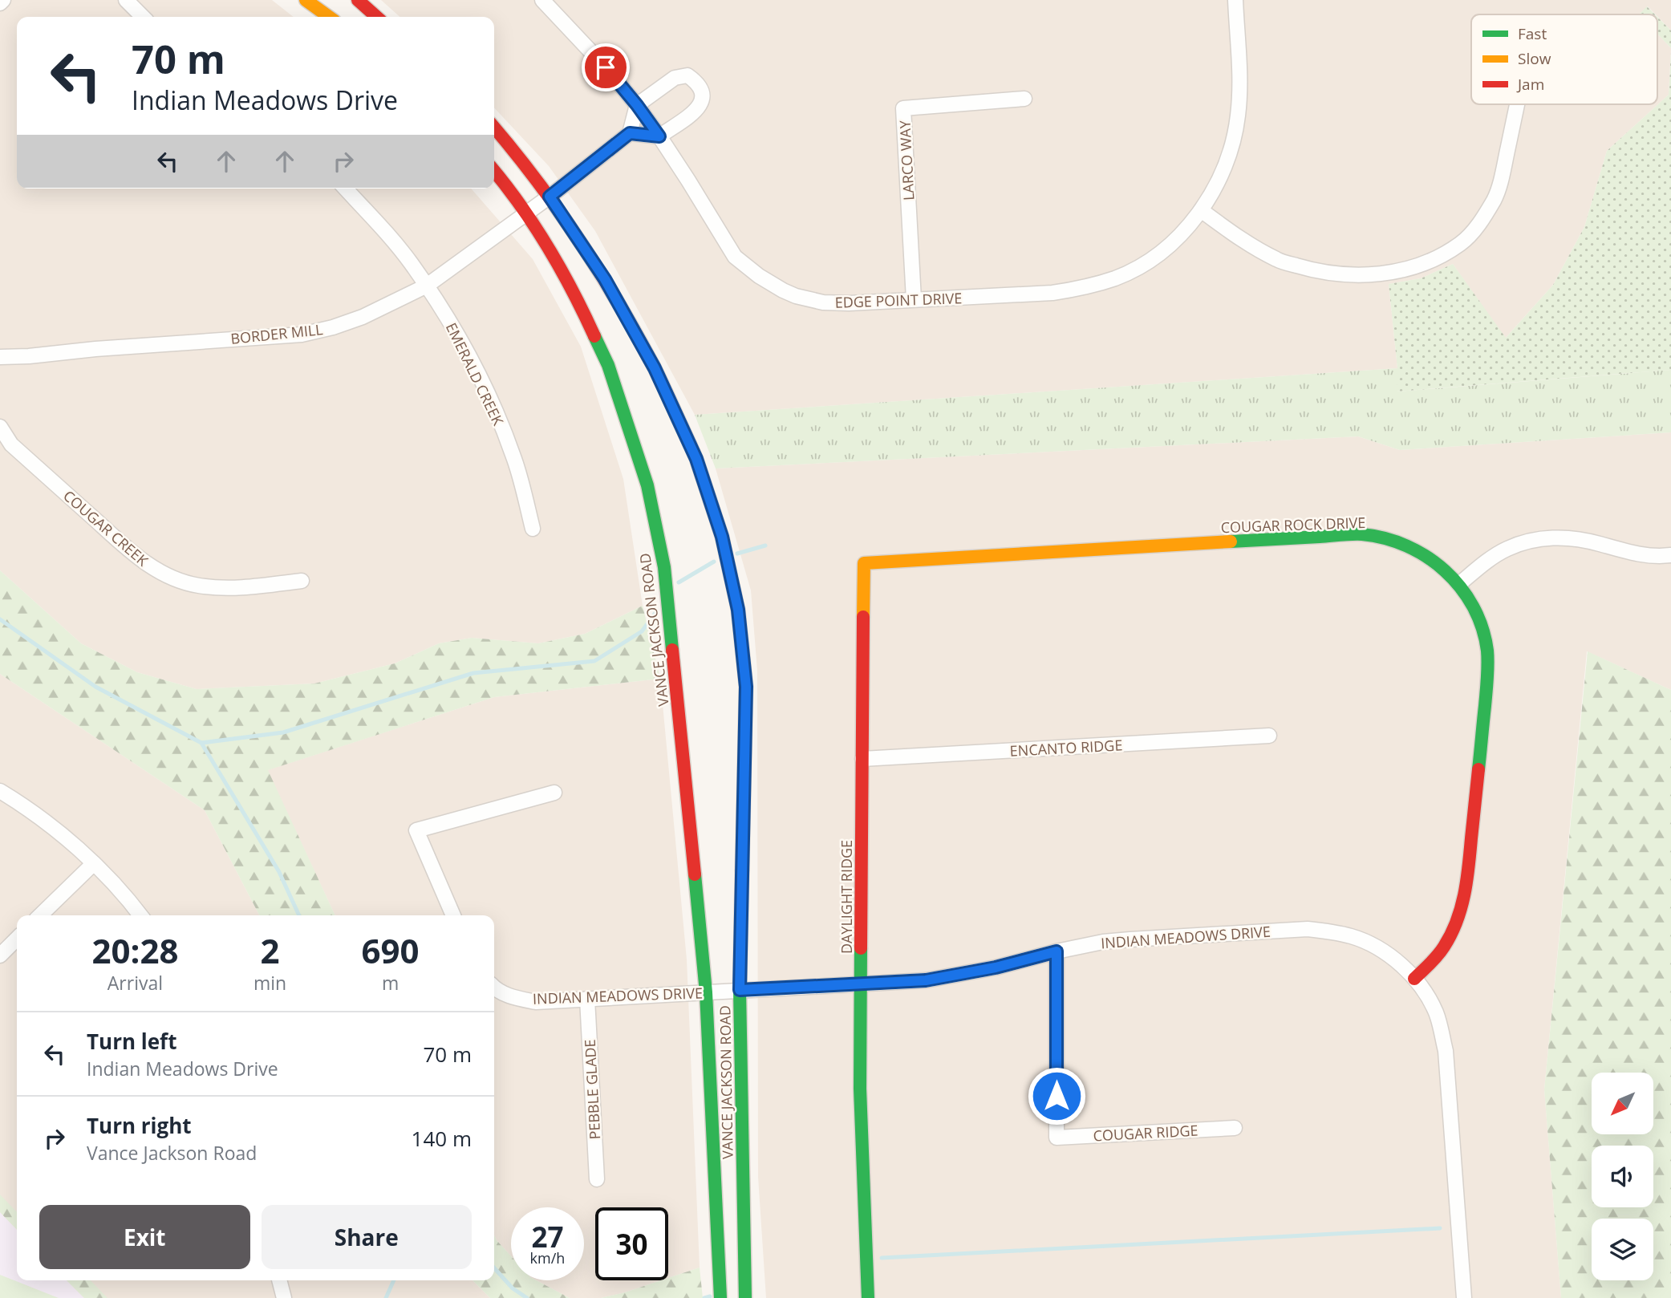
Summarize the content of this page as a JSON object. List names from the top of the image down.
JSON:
{
  "streets": {
    "main road": ["COUGAR ROCK DRIVE", "VANCE JACKSON ROAD", "DAYLIGHT RIDGE"],
    "street": [
      "LARCO WAY",
      "EDGE POINT DRIVE",
      "BORDER MILL",
      "EMERALD CREEK",
      "COUGAR CREEK",
      "ENCANTO RIDGE",
      "INDIAN MEADOWS DRIVE",
      "PEBBLE GLADE",
      "COUGAR RIDGE"
    ]
  },
  "crossings": [
    ["LARCO WAY", "EDGE POINT DRIVE"],
    ["BORDER MILL", "EMERALD CREEK"],
    ["BORDER MILL", "VANCE JACKSON ROAD"],
    ["COUGAR ROCK DRIVE", "DAYLIGHT RIDGE"],
    ["COUGAR ROCK DRIVE", "INDIAN MEADOWS DRIVE"],
    ["VANCE JACKSON ROAD", "INDIAN MEADOWS DRIVE"],
    ["ENCANTO RIDGE", "DAYLIGHT RIDGE"],
    ["DAYLIGHT RIDGE", "INDIAN MEADOWS DRIVE"],
    ["INDIAN MEADOWS DRIVE", "PEBBLE GLADE"],
    ["INDIAN MEADOWS DRIVE", "COUGAR RIDGE"]
  ],
  "legend": ["Fast", "Slow", "Jam"],
  "north": "bottom left",
  "page": {
    "turn": ["70 m", "Indian Meadows Drive"],
    "eta": [
      "20:28",
      "Arrival",
      "2",
      "min",
      "690",
      "m"
    ],
    "list": [
      {
        "name": "Turn left",
        "note": "Indian Meadows Drive",
        "value": "70 m"
      },
      {
        "name": "Turn right",
        "note": "Vance Jackson Road",
        "value": "140 m"
      }
    ],
    "buttons": ["Exit", "Share"],
    "speed": "27 km/h",
    "limit": "30"
  }
}
